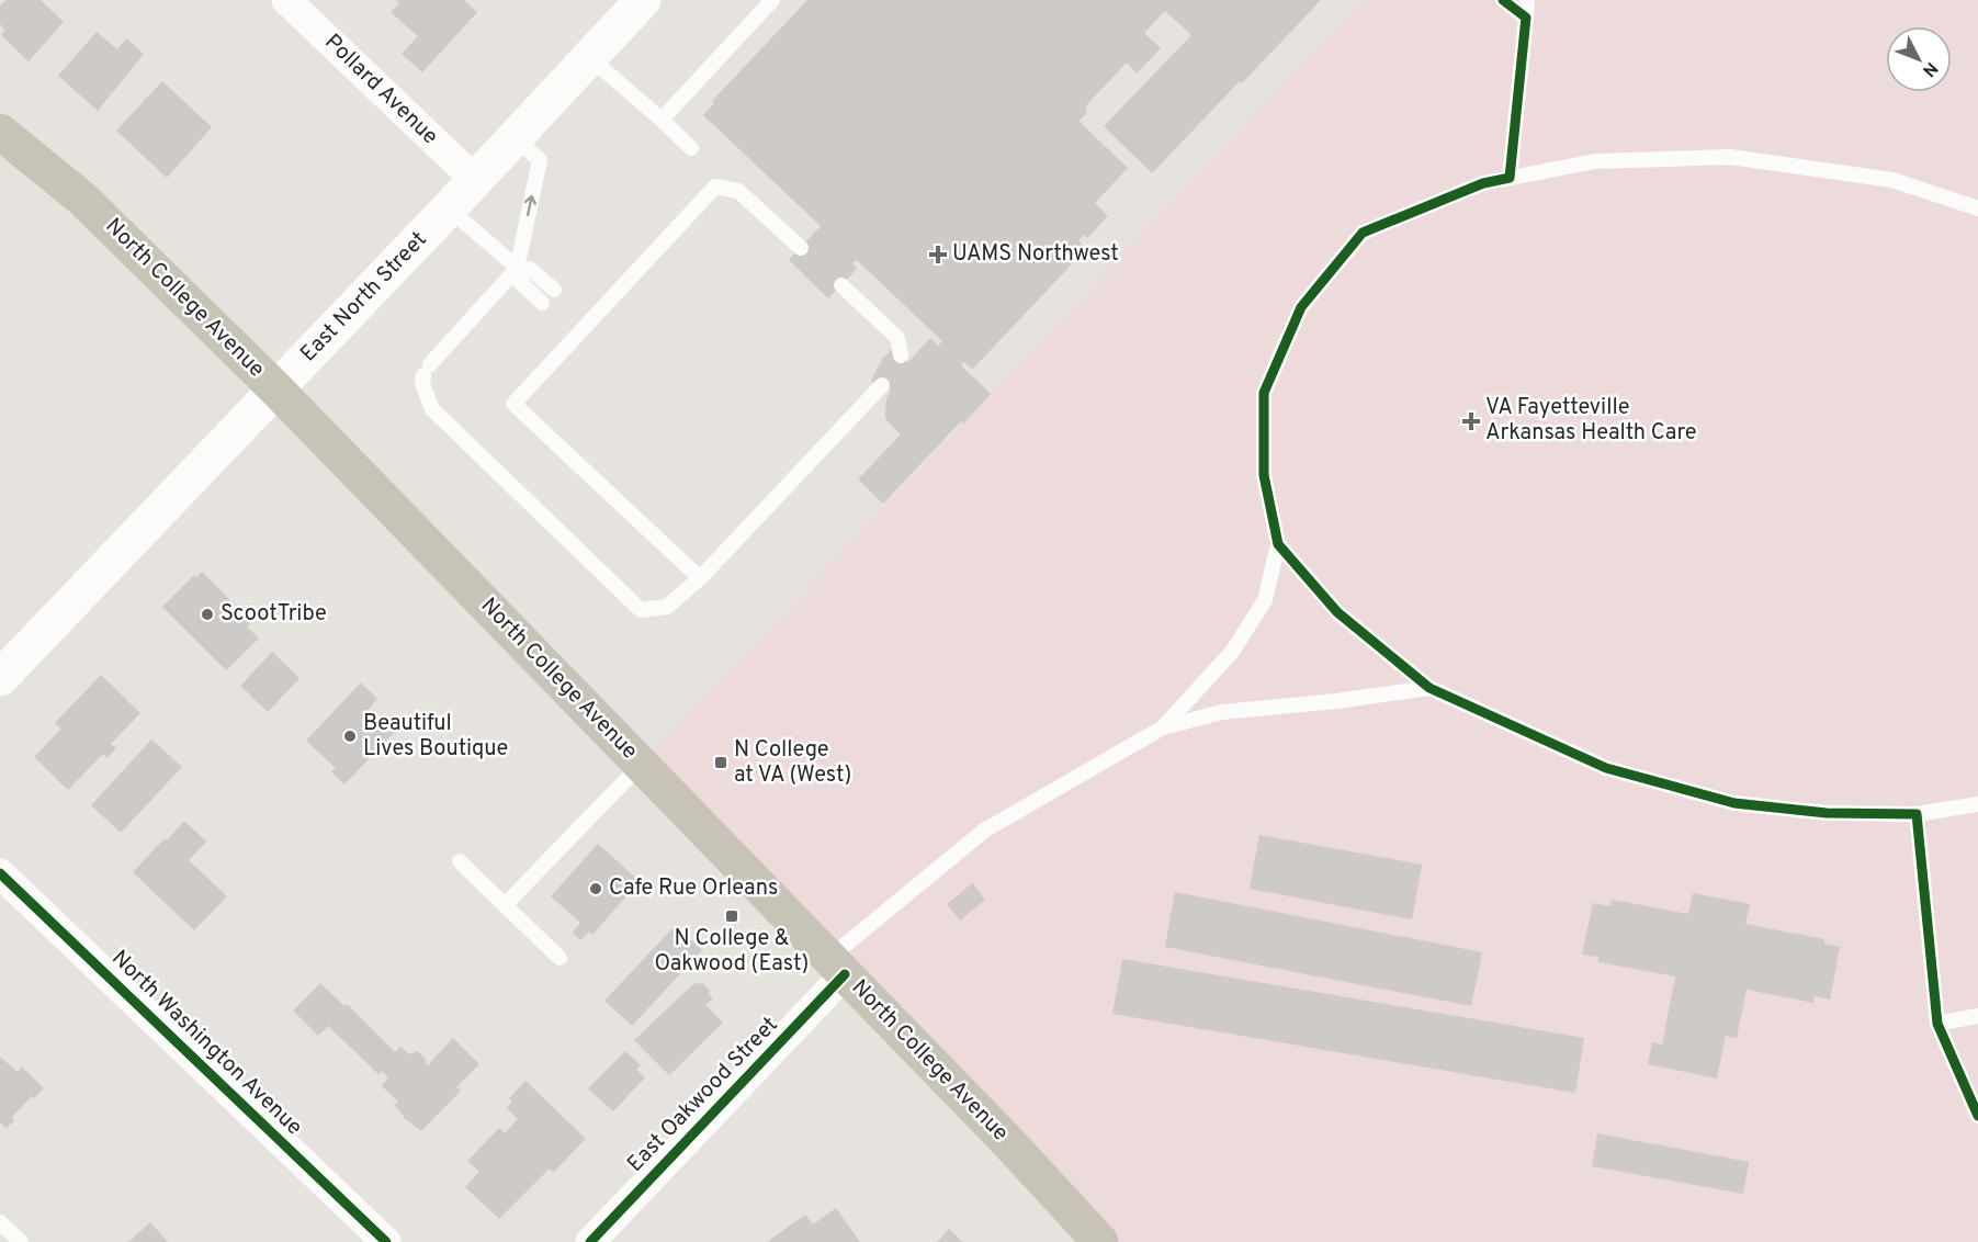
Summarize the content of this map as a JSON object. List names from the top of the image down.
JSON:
{
  "streets": {
    "main road": ["East North Street", "North College Avenue"],
    "street": ["Pollard Avenue", "North Washington Avenue", "East Oakwood Street"]
  },
  "crossings": [
    ["Pollard Avenue", "East North Street"],
    ["East North Street", "North College Avenue"],
    ["North College Avenue", "East Oakwood Street"]
  ],
  "places": {
    "health": ["UAMS Northwest", "VA Fayetteville Arkansas Health Care"],
    "other": ["ScootTribe", "Beautiful Lives Boutique", "Cafe Rue Orleans"],
    "transit": ["N College at VA (West)", "N College & Oakwood (East)"]
  },
  "north": "bottom right"
}
